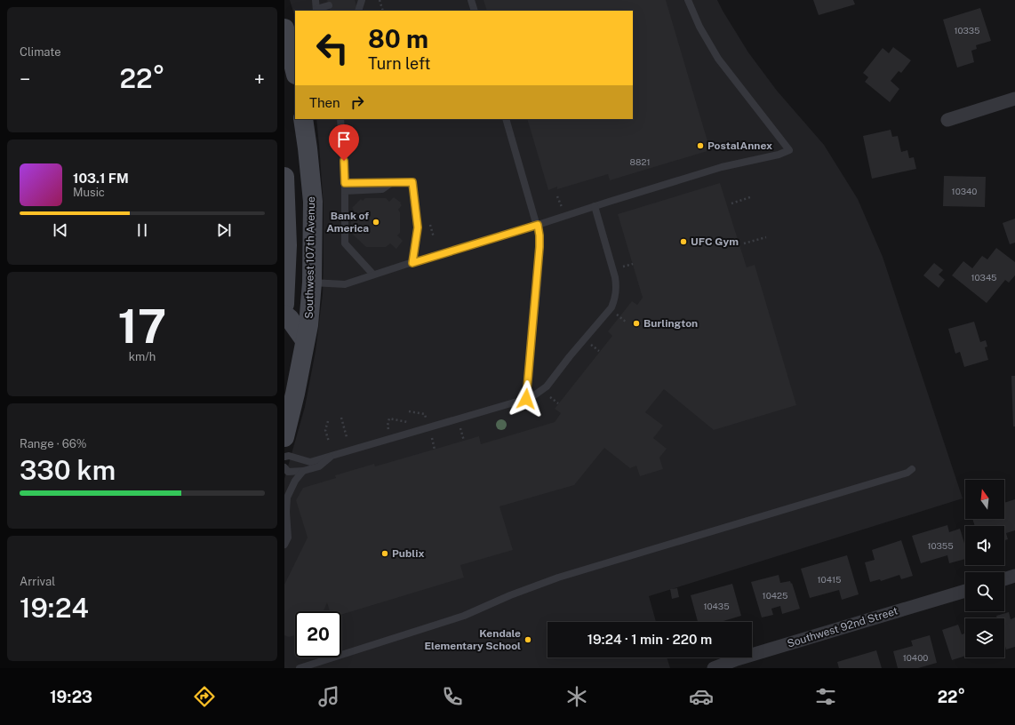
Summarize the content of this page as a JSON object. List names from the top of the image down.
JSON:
{
  "streets": {
    "main road": ["Southwest 107th Avenue"],
    "street": ["Southwest 92nd Street"]
  },
  "places": [
    "PostalAnnex",
    "Bank of America",
    "UFC Gym",
    "Burlington",
    "Publix",
    "Kendale Elementary School"
  ],
  "house_numbers": [
    "10335",
    "8821",
    "10340",
    "10345",
    "10355",
    "10415",
    "10425",
    "10435",
    "10400"
  ],
  "north": "top",
  "page": {
    "tile": [
      "Climate",
      ["17", "km/h"],
      ["Range · 66%", "330 km"],
      ["Arrival", "19:24"]
    ],
    "turn": ["80 m", "Turn left"],
    "heat": ["−", "22°", "+"],
    "then": "Then",
    "song": ["103.1 FM", "Music"],
    "limit": "20",
    "trip": "19:24 · 1 min · 220 m",
    "tabs": ["19:23", "22°"]
  }
}
